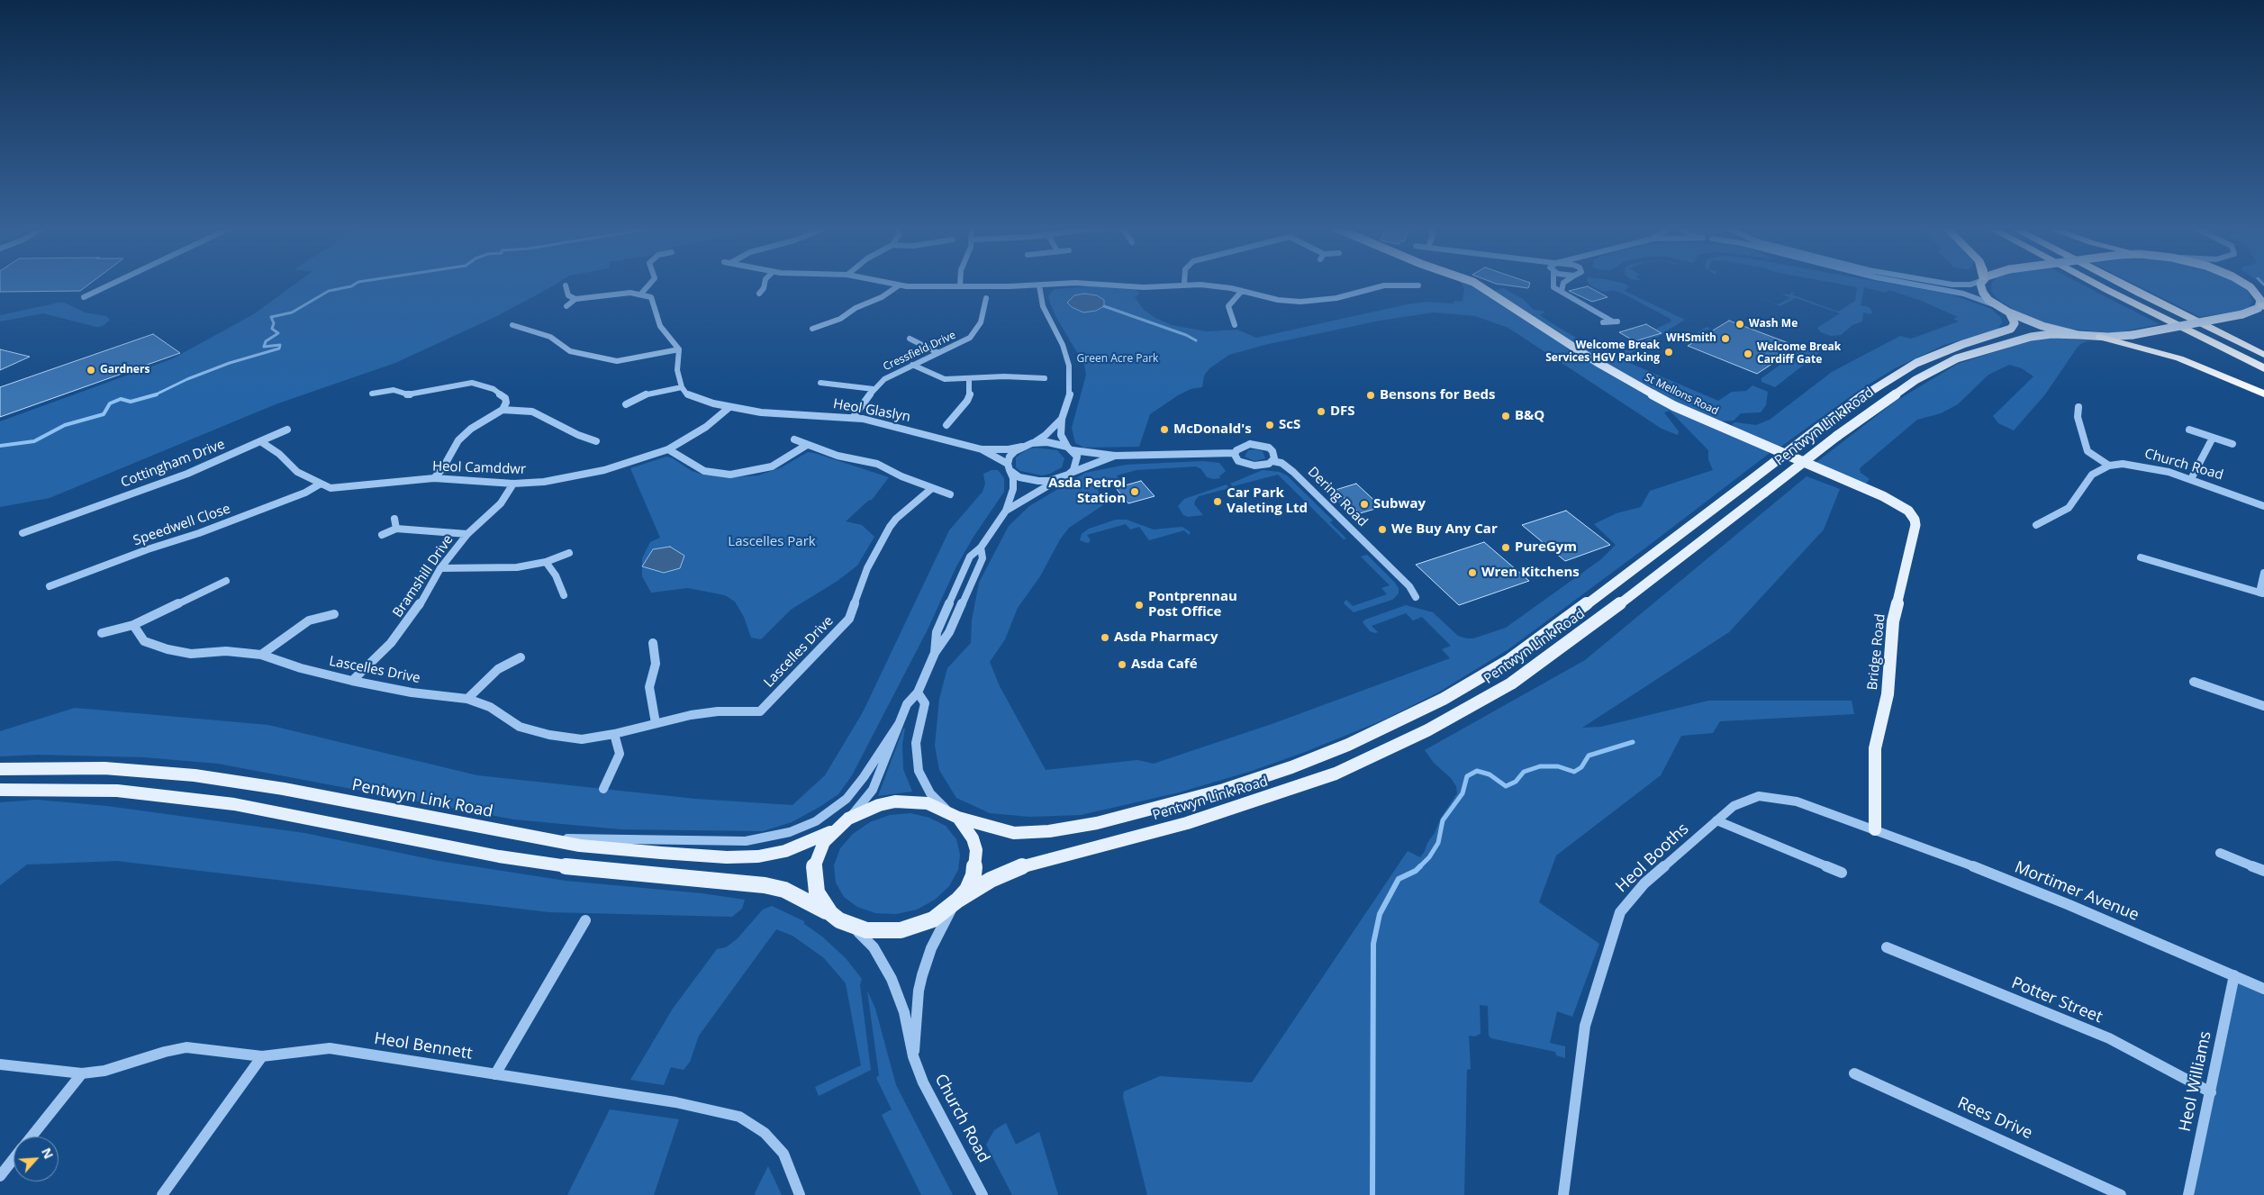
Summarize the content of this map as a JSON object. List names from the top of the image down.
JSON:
{
  "streets": {
    "main road": ["St Mellons Road", "Pentwyn Link Road", "Bridge Road"],
    "street": [
      "Cressfield Drive",
      "Heol Glaslyn",
      "Cottingham Drive",
      "Church Road",
      "Heol Camddwr",
      "Dering Road",
      "Speedwell Close",
      "Bramshill Drive",
      "Lascelles Drive",
      "Heol Booths",
      "Mortimer Avenue",
      "Potter Street",
      "Heol Bennett",
      "Heol Williams",
      "Rees Drive"
    ]
  },
  "crossings": [
    ["Cressfield Drive", "Heol Glaslyn"],
    ["St Mellons Road", "Bridge Road"],
    ["Heol Glaslyn", "Heol Camddwr"],
    ["Heol Glaslyn", "Dering Road"],
    ["Heol Camddwr", "Speedwell Close"],
    ["Heol Camddwr", "Bramshill Drive"],
    ["Bramshill Drive", "Lascelles Drive"],
    ["Bridge Road", "Heol Booths"],
    ["Bridge Road", "Mortimer Avenue"],
    ["Heol Booths", "Mortimer Avenue"],
    ["Mortimer Avenue", "Heol Williams"],
    ["Potter Street", "Heol Williams"]
  ],
  "parks": ["Green Acre Park", "Lascelles Park"],
  "places": [
    "Wash Me",
    "WHSmith",
    "Welcome Break Services HGV Parking",
    "Welcome Break Cardiff Gate",
    "Gardners",
    "Bensons for Beds",
    "DFS",
    "B&Q",
    "ScS",
    "McDonald's",
    "Asda Petrol Station",
    "Car Park Valeting Ltd",
    "Subway",
    "We Buy Any Car",
    "PureGym",
    "Wren Kitchens",
    "Pontprennau Post Office",
    "Asda Pharmacy",
    "Asda Café"
  ],
  "north": "top right"
}
